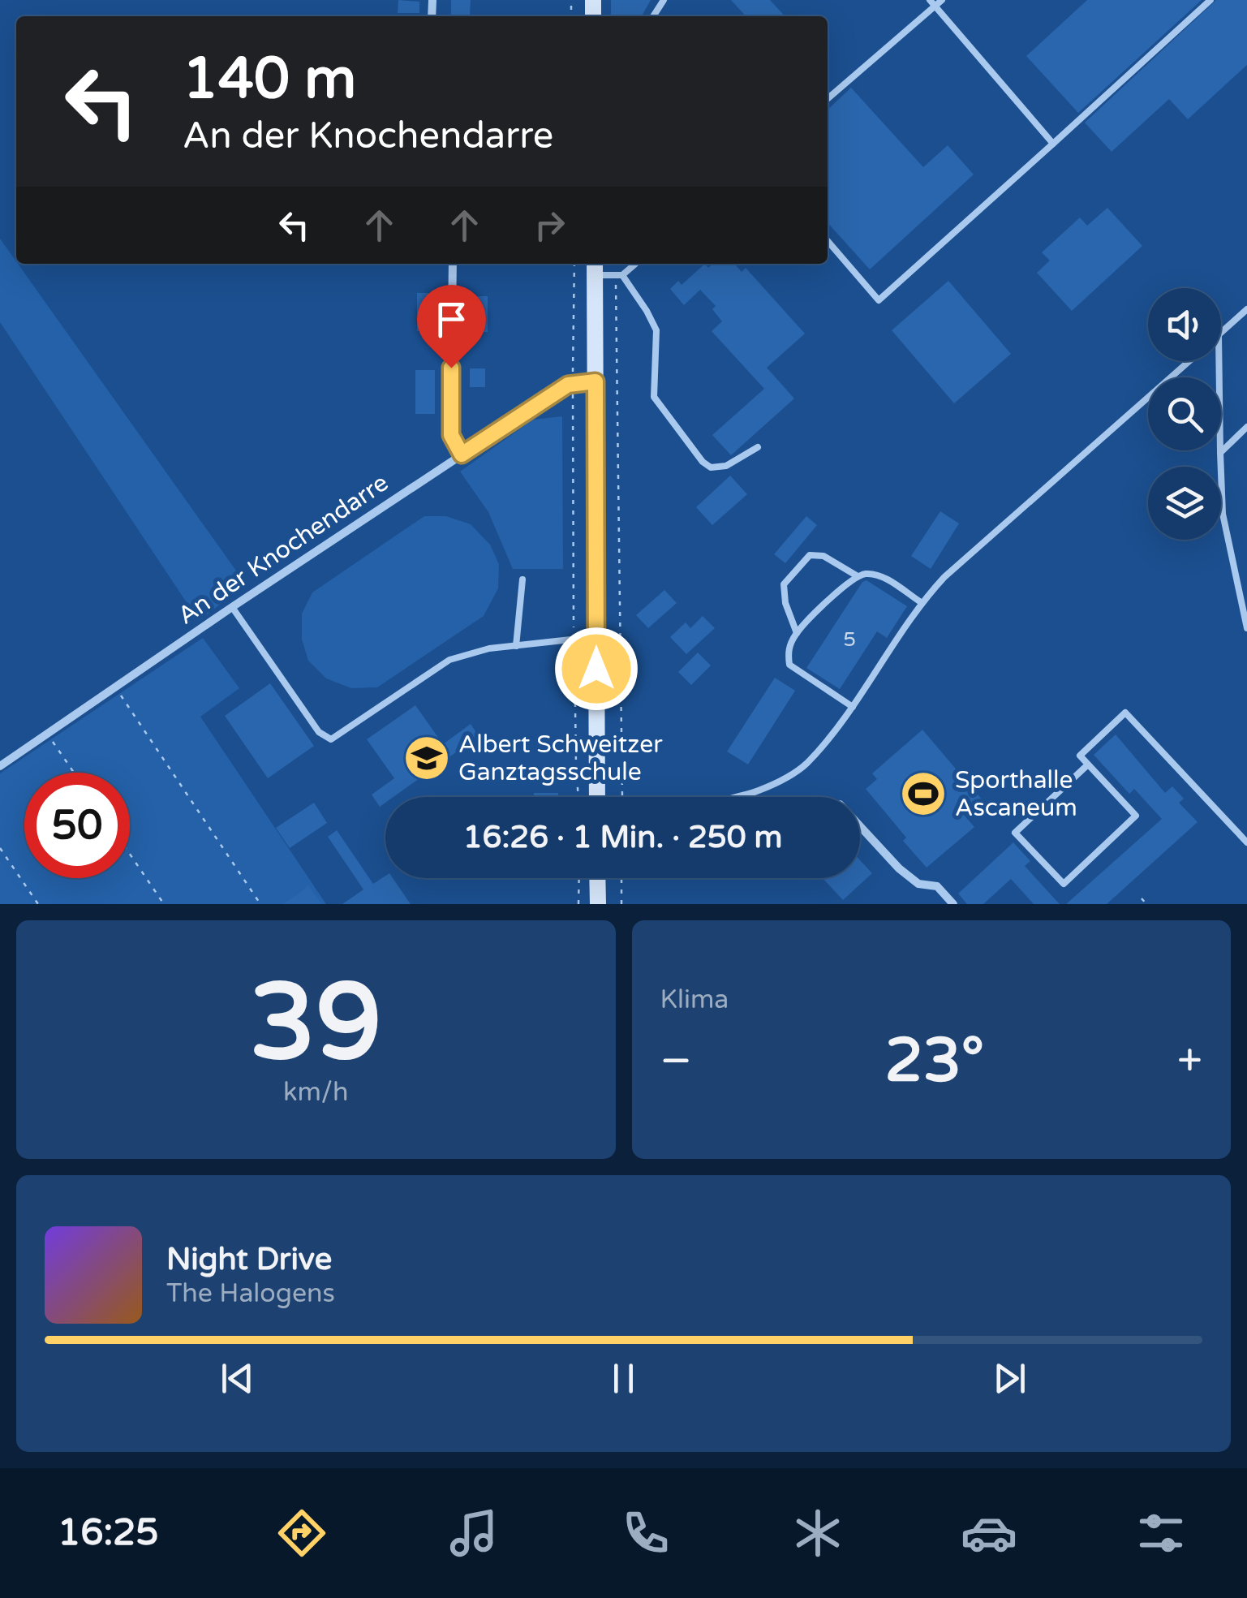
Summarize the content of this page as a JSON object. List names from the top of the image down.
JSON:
{
  "streets": {
    "street": ["An der Knochendarre"]
  },
  "places": {
    "school or university": ["Albert Schweitzer Ganztagsschule"],
    "sports": ["Sporthalle Ascaneum"]
  },
  "house_numbers": ["5"],
  "page": {
    "turn": ["140 m", "An der Knochendarre"],
    "limit": "50",
    "trip": "16:26 · 1 Min. · 250 m",
    "tile": [
      ["39", "km/h"],
      "Klima"
    ],
    "heat": ["−", "23°", "+"],
    "song": ["Night Drive", "The Halogens"],
    "tabs": "16:25"
  }
}
